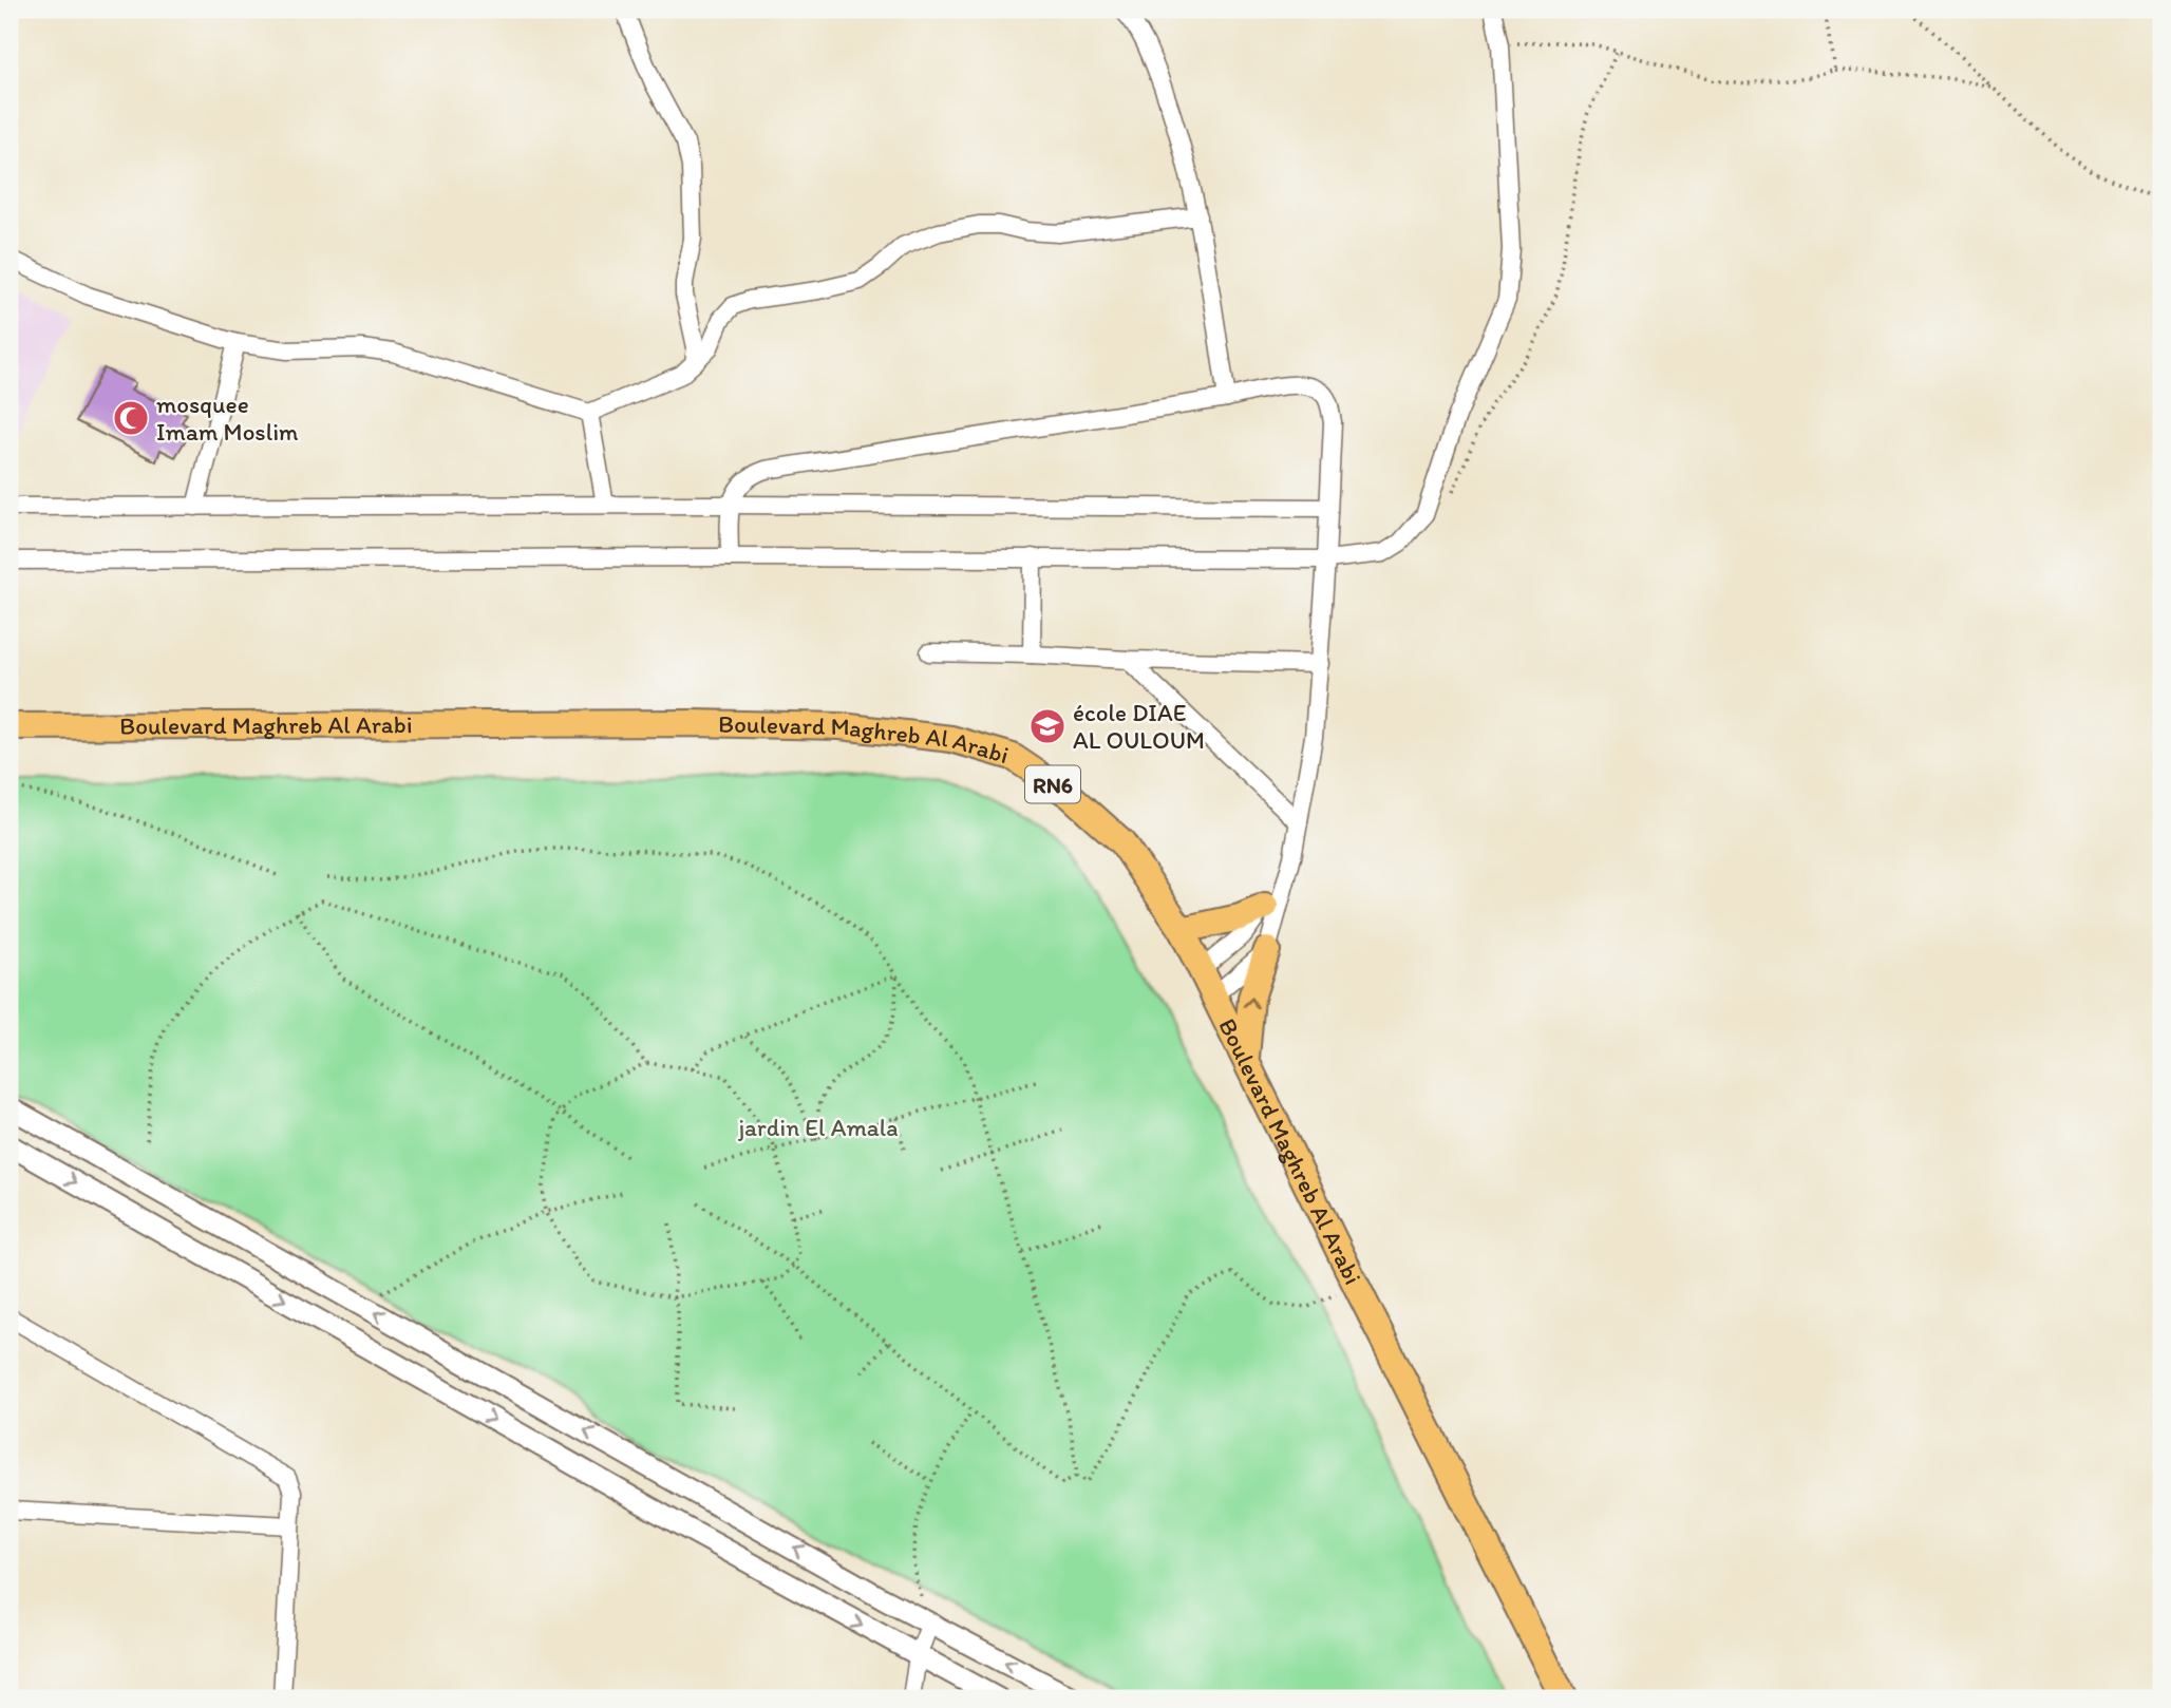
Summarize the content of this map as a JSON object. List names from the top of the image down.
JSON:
{
  "streets": {
    "main road": ["Boulevard Maghreb Al Arabi", "RN6"]
  },
  "parks": ["jardin El Amala"],
  "places": {
    "mosque": ["mosquee Imam Moslim"],
    "school or university": ["école DIAE AL OULOUM"]
  }
}
